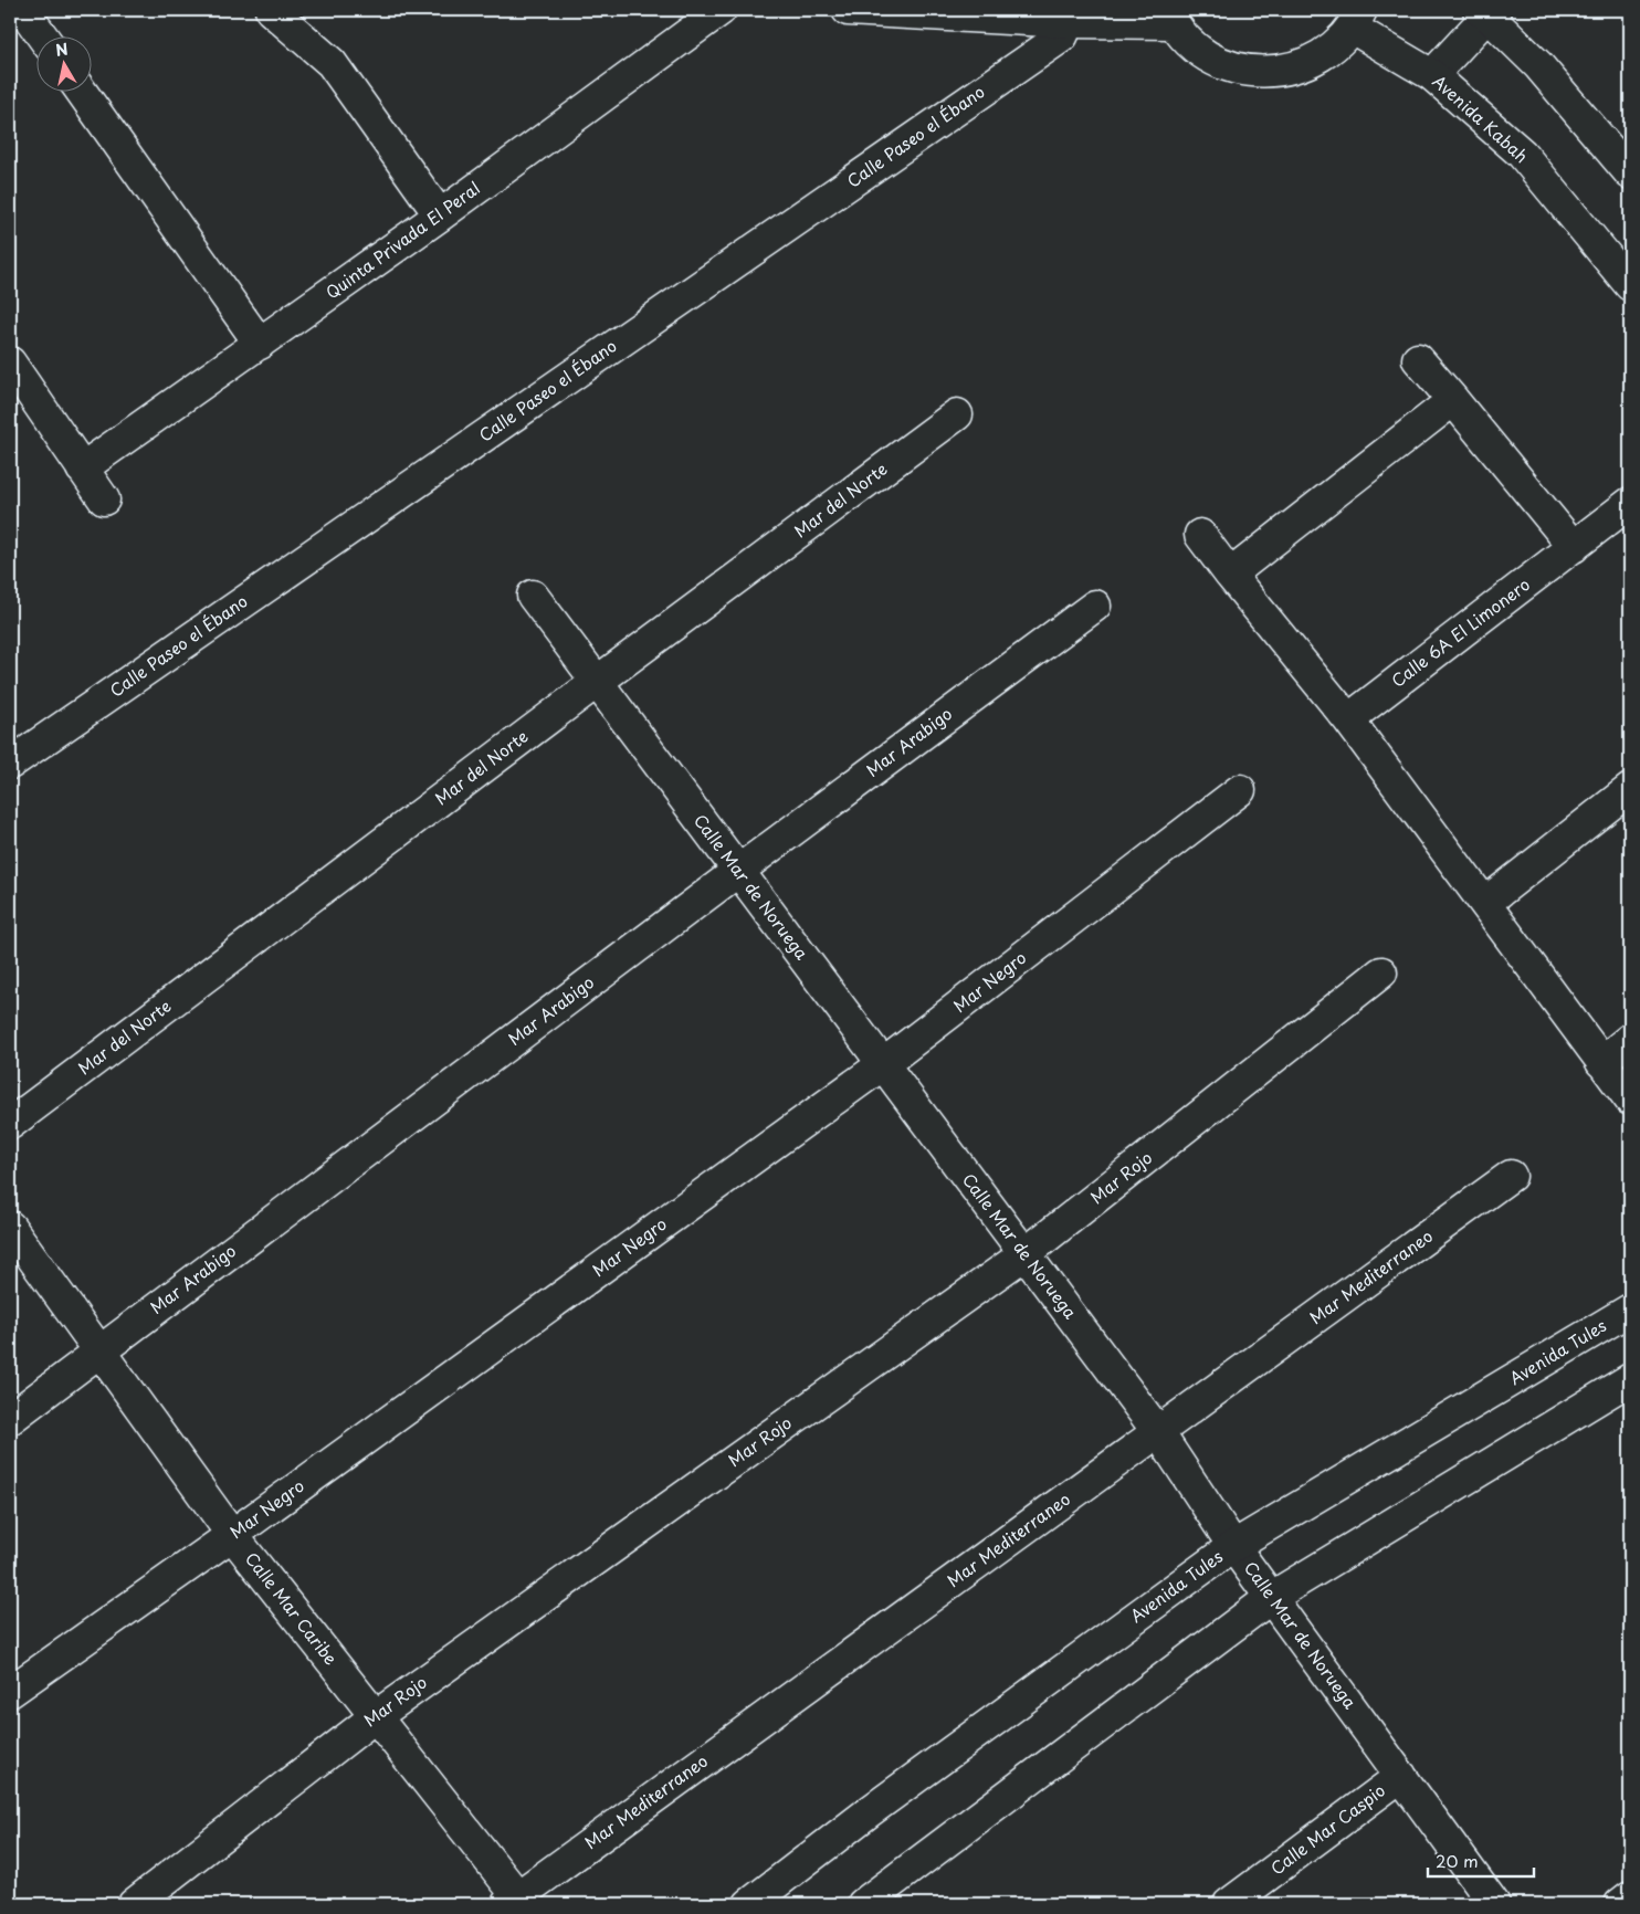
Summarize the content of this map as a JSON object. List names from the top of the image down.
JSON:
{
  "streets": {
    "street": [
      "Avenida Kabah",
      "Calle Paseo el Ébano",
      "Quinta Privada El Peral",
      "Mar del Norte",
      "Calle 6A El Limonero",
      "Mar Arabigo",
      "Calle Mar de Noruega",
      "Mar Negro",
      "Mar Rojo",
      "Mar Mediterraneo",
      "Avenida Tules",
      "Calle Mar Caribe",
      "Calle Mar Caspio"
    ]
  },
  "crossings": [
    ["Mar del Norte", "Calle Mar de Noruega"],
    ["Mar Arabigo", "Calle Mar de Noruega"],
    ["Mar Arabigo", "Calle Mar Caribe"],
    ["Calle Mar de Noruega", "Mar Negro"],
    ["Calle Mar de Noruega", "Mar Rojo"],
    ["Calle Mar de Noruega", "Mar Mediterraneo"],
    ["Calle Mar de Noruega", "Avenida Tules"],
    ["Calle Mar de Noruega", "Calle Mar Caspio"],
    ["Mar Negro", "Calle Mar Caribe"],
    ["Mar Rojo", "Calle Mar Caribe"],
    ["Mar Mediterraneo", "Calle Mar Caribe"]
  ],
  "scale_bar": "20 m",
  "north": "top"
}
